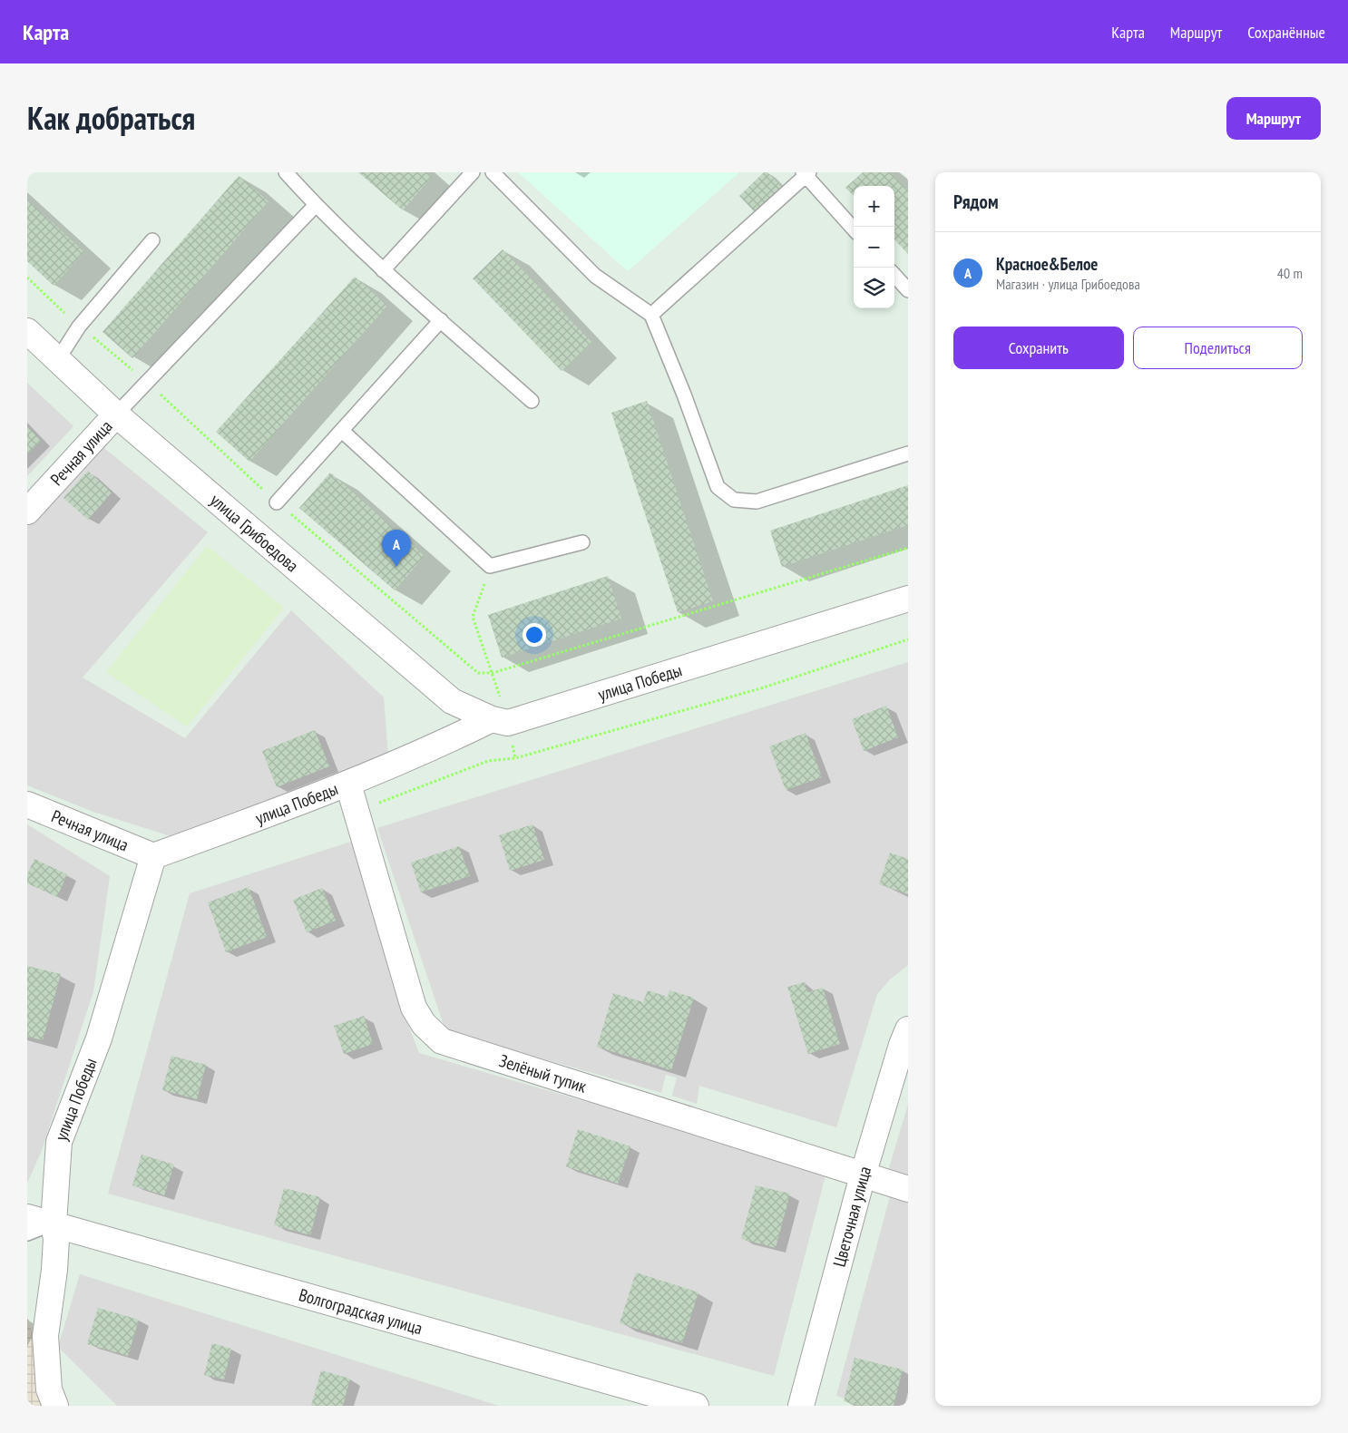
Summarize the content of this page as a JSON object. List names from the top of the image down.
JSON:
{
  "streets": {
    "street": [
      "Речная улица",
      "улица Грибоедова",
      "улица Победы",
      "Зелёный тупик",
      "Цветочная улица",
      "Волгоградская улица"
    ]
  },
  "crossings": [
    ["Речная улица", "улица Грибоедова"],
    ["Речная улица", "улица Победы"],
    ["улица Грибоедова", "улица Победы"],
    ["улица Победы", "Зелёный тупик"],
    ["улица Победы", "Волгоградская улица"],
    ["Зелёный тупик", "Цветочная улица"]
  ],
  "page": {
    "header": "Карта",
    "nav": ["Карта", "Маршрут", "Сохранённые"],
    "title": "Как добраться",
    "buttons": [
      "Маршрут",
      ["Сохранить", "Поделиться"]
    ],
    "heading": "Рядом",
    "map_buttons": ["+", "−"],
    "list": [
      {
        "mark": "A",
        "name": "Красное&Белое",
        "note": "Магазин · улица Грибоедова",
        "value": "40 m"
      }
    ],
    "pins": "A"
  }
}
